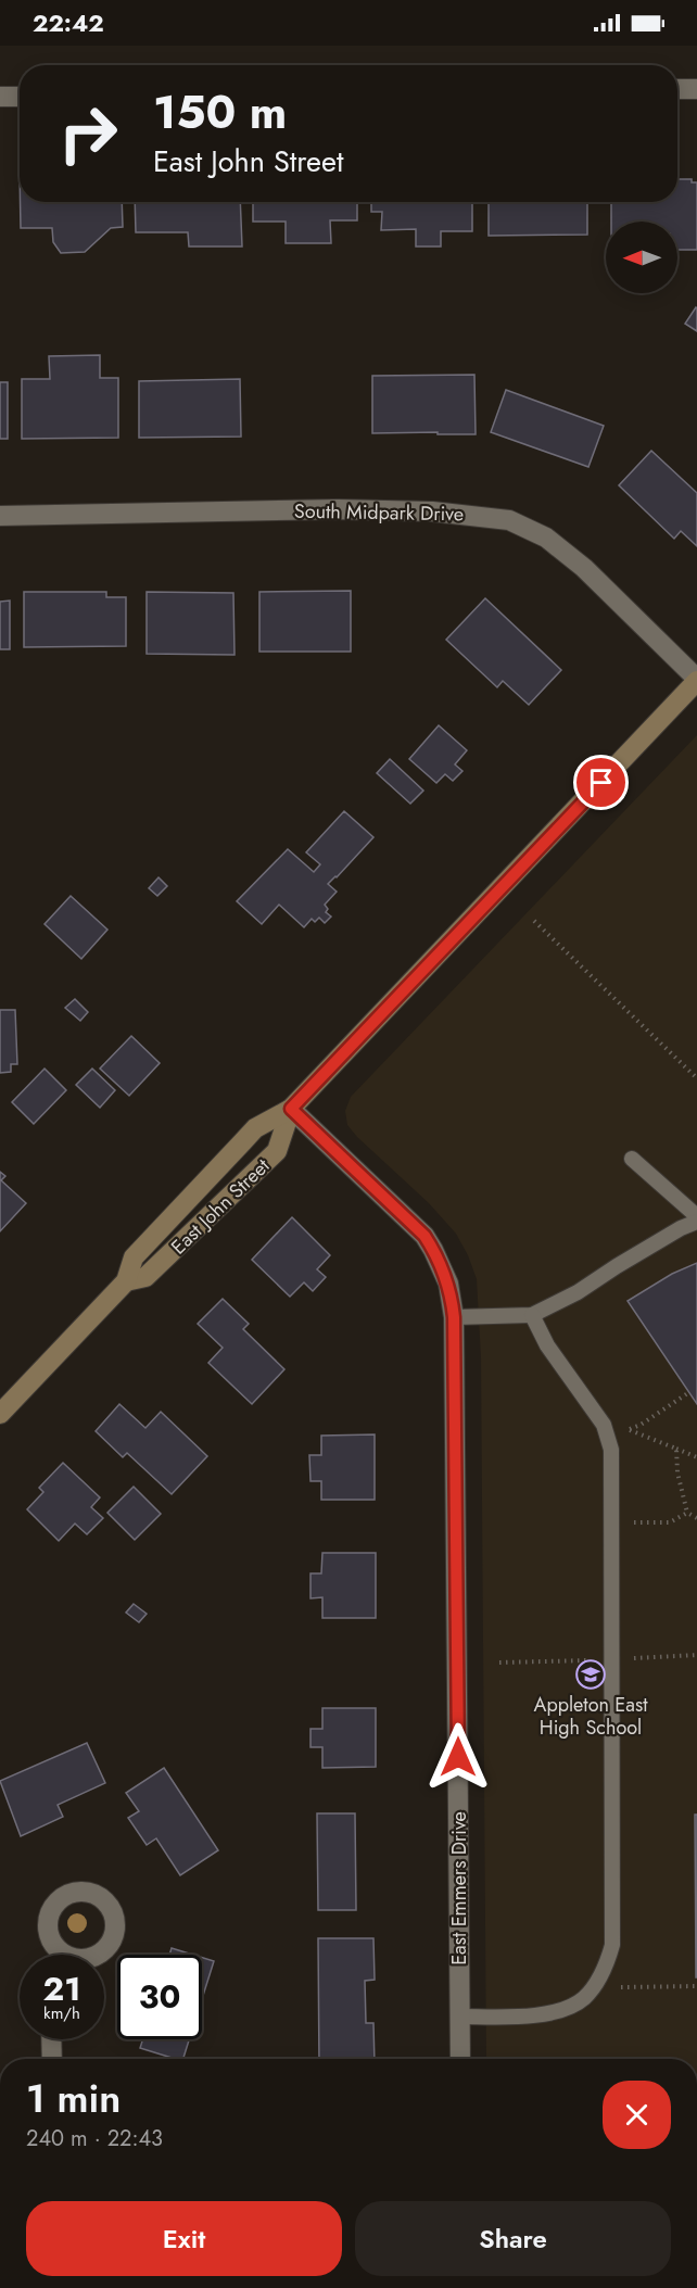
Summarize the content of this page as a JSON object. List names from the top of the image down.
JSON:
{
  "streets": {
    "street": ["South Midpark Drive", "East John Street", "East Emmers Drive"]
  },
  "crossings": [
    ["South Midpark Drive", "East John Street"],
    ["East John Street", "East Emmers Drive"]
  ],
  "places": {
    "school or university": ["Appleton East High School"]
  },
  "north": "left",
  "page": {
    "status": "22:42",
    "turn": ["150 m", "East John Street"],
    "speed": "21 km/h",
    "limit": "30",
    "heading": ["1 min", "240 m · 22:43"],
    "buttons": ["Exit", "Share"]
  }
}
